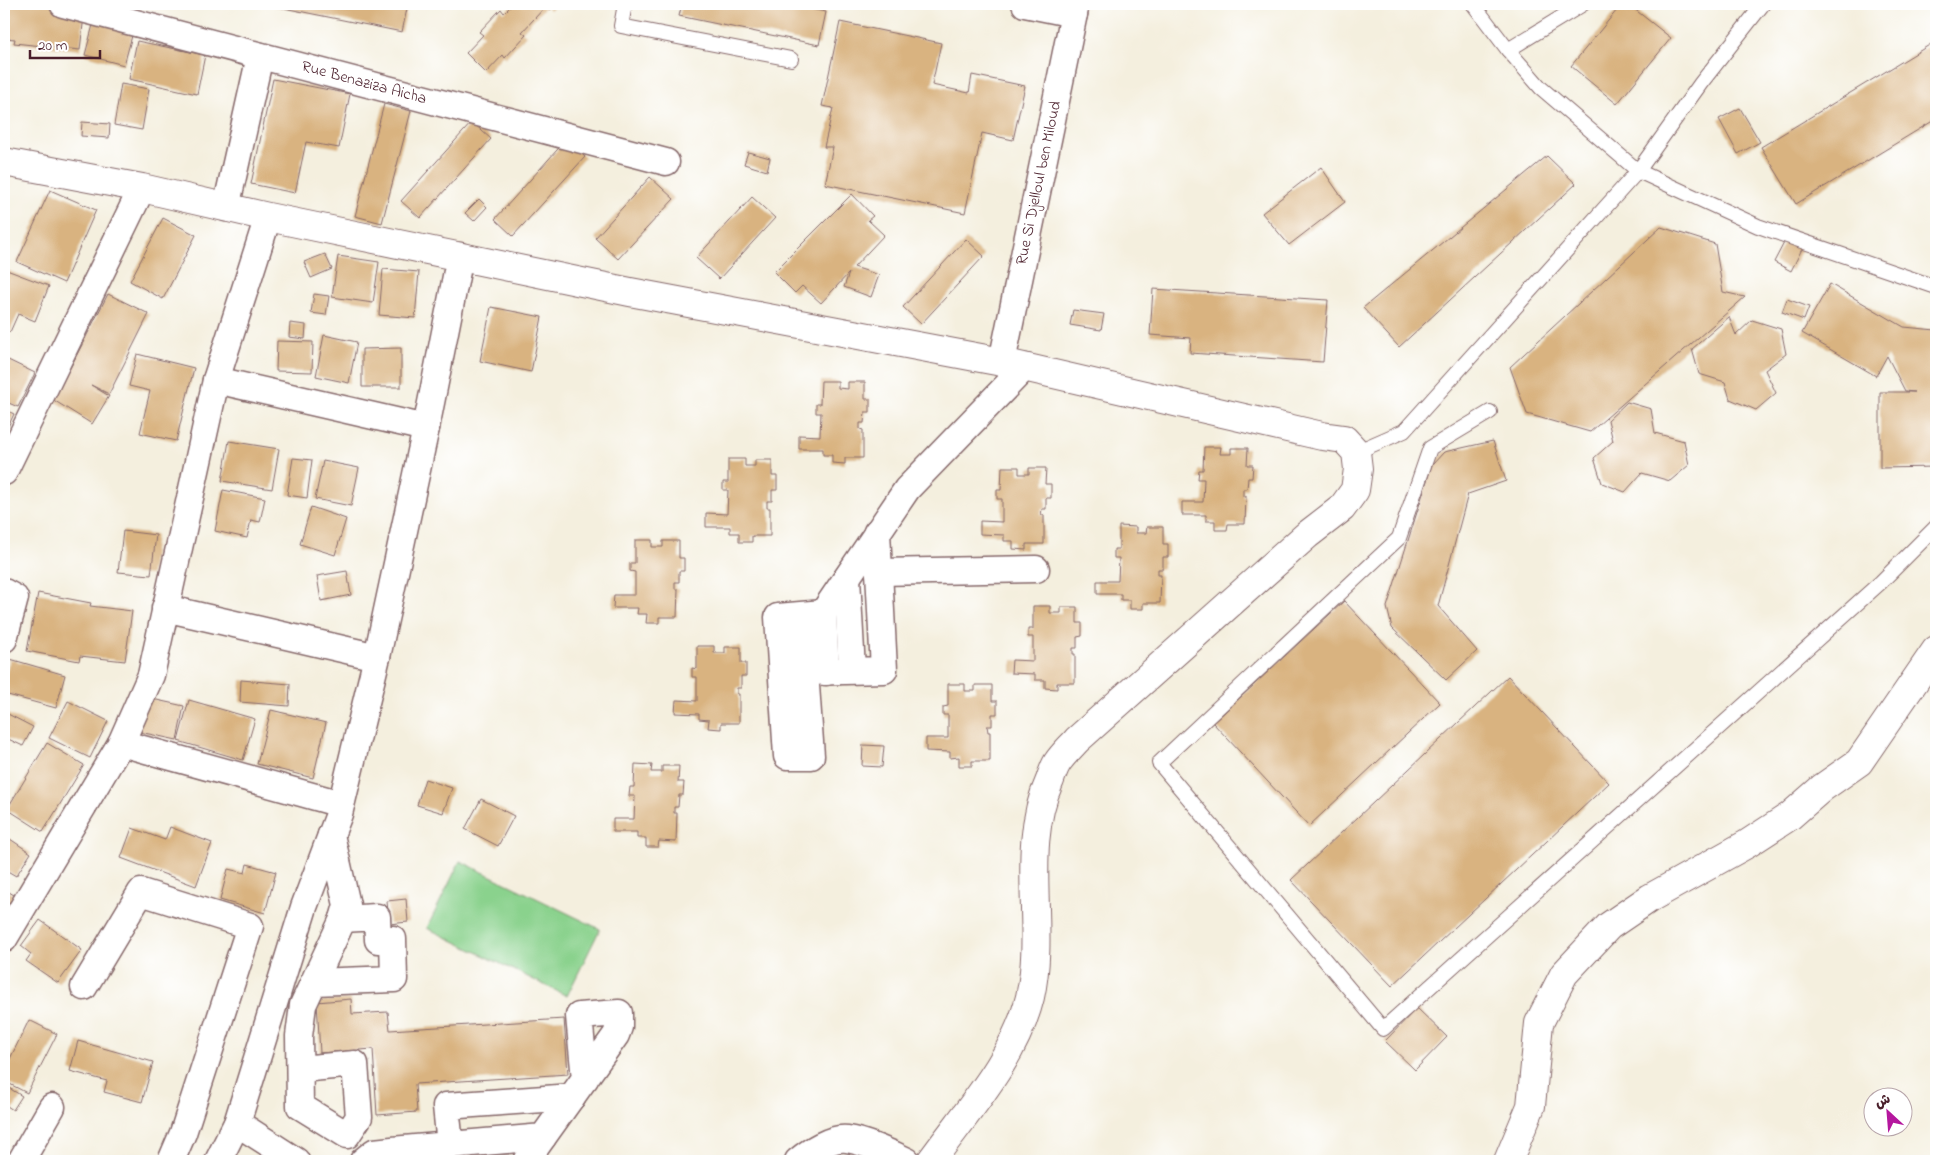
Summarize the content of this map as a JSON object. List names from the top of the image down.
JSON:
{
  "streets": {
    "street": ["Rue Benaziza Aicha", "Rue Si Djelloul ben Miloud"]
  },
  "scale_bar": "20 m",
  "north": "top left"
}
